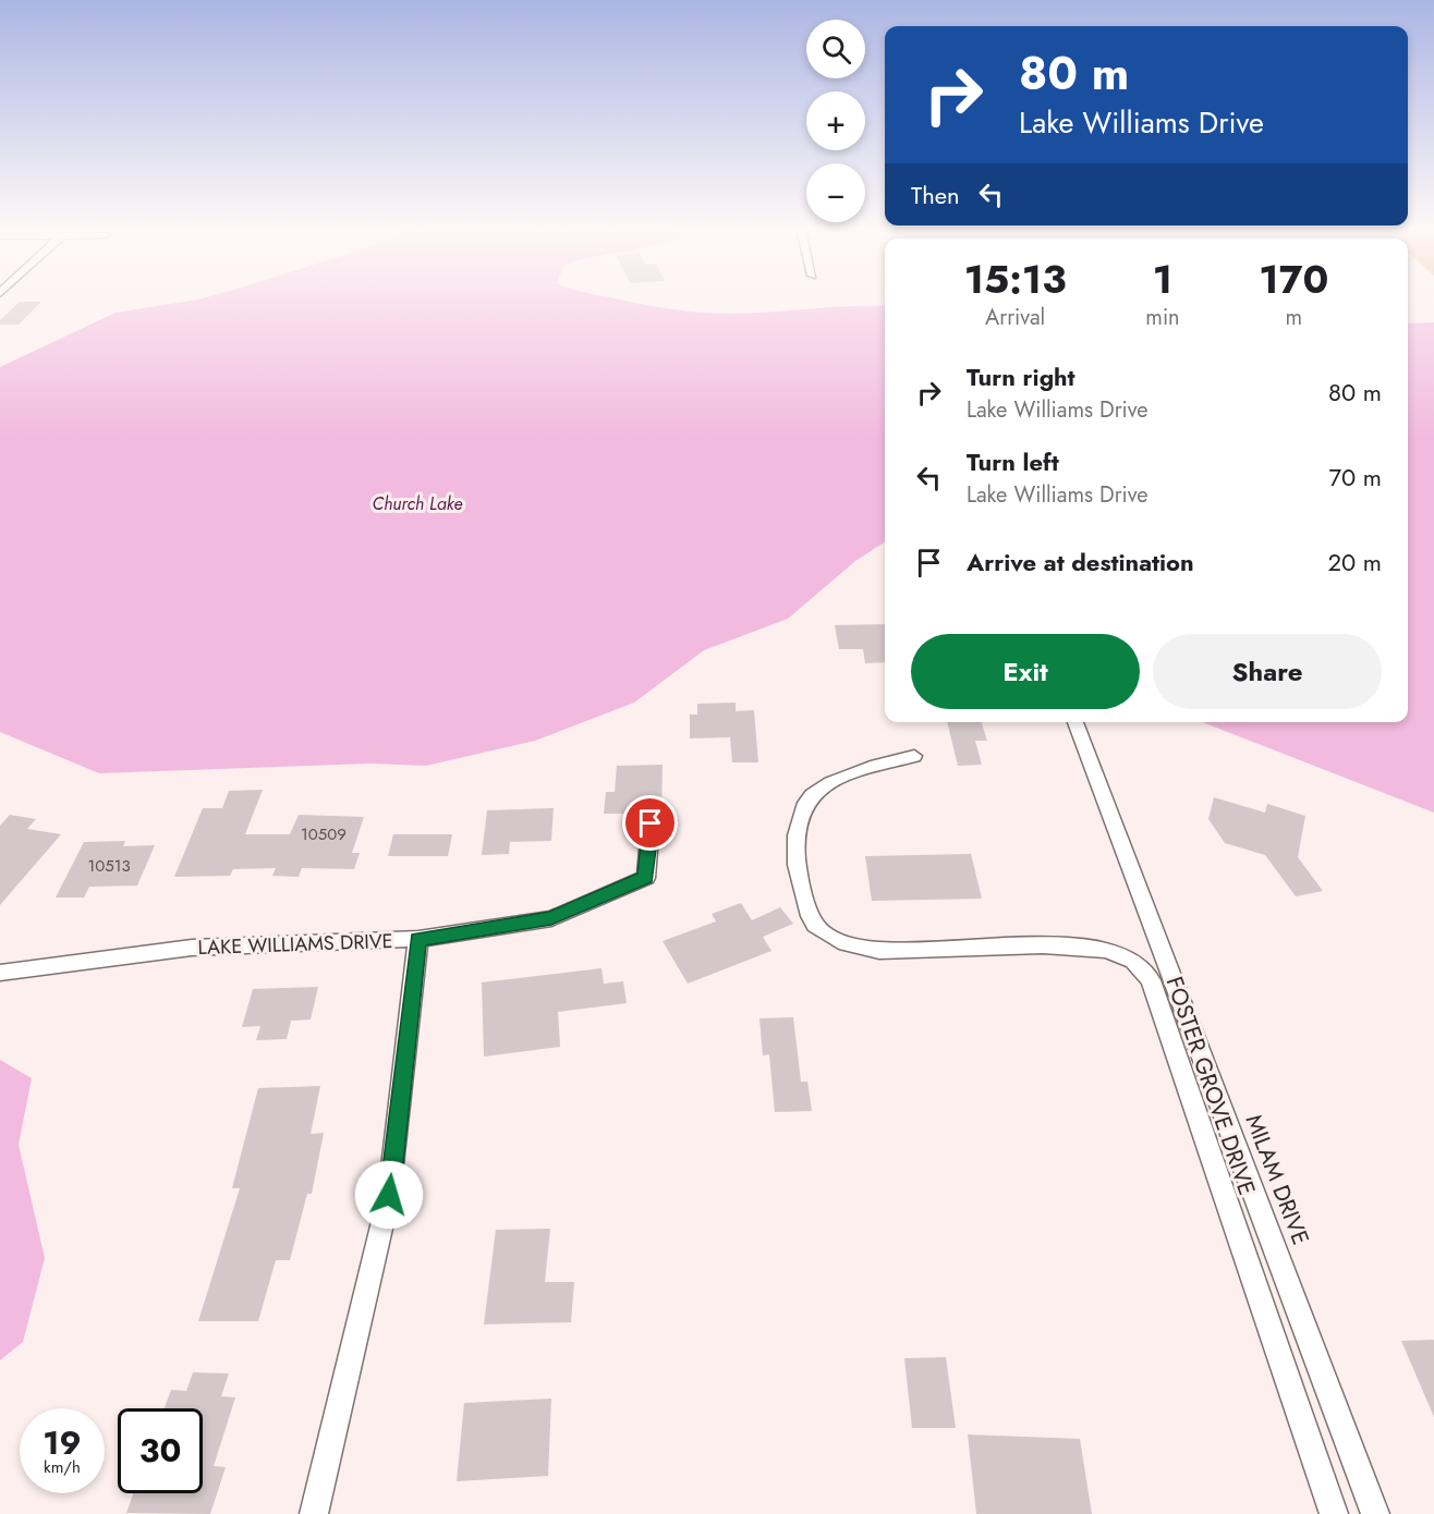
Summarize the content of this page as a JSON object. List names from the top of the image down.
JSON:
{
  "streets": {
    "street": ["LAKE WILLIAMS DRIVE", "FOSTER GROVE DRIVE", "MILAM DRIVE"]
  },
  "water": ["Church Lake"],
  "house_numbers": ["10509", "10513"],
  "page": {
    "map_buttons": ["+", "−"],
    "turn": ["80 m", "Lake Williams Drive"],
    "then": "Then",
    "eta": [
      "15:13",
      "Arrival",
      "1",
      "min",
      "170",
      "m"
    ],
    "list": [
      {
        "name": "Turn right",
        "note": "Lake Williams Drive",
        "value": "80 m"
      },
      {
        "name": "Turn left",
        "note": "Lake Williams Drive",
        "value": "70 m"
      },
      {
        "name": "Arrive at destination",
        "value": "20 m"
      }
    ],
    "buttons": ["Exit", "Share"],
    "speed": "19 km/h",
    "limit": "30"
  }
}
